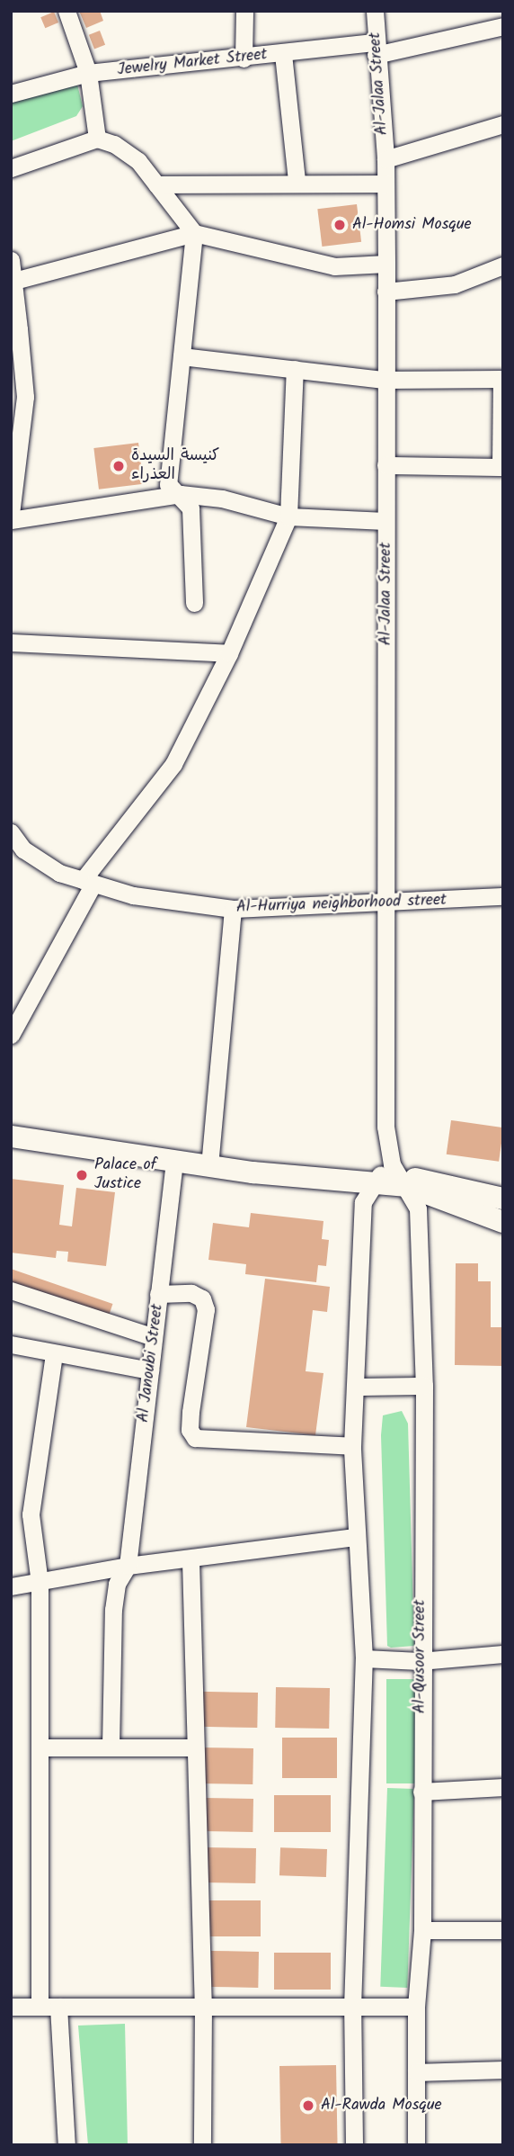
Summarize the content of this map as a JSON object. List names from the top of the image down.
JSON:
{
  "streets": {
    "street": [
      "Jewelry Market Street",
      "Al-Jalaa Street",
      "Al-Hurriya neighborhood street",
      "Al Janoubi Street",
      "Al-Qusoor Street"
    ]
  },
  "crossings": [
    ["Jewelry Market Street", "Al-Jalaa Street"],
    ["Al-Jalaa Street", "Al-Hurriya neighborhood street"],
    ["Al-Jalaa Street", "Al-Qusoor Street"]
  ],
  "places": [
    "Al-Homsi Mosque",
    "كنيسة السيدة العذراء",
    "Palace of Justice",
    "Al-Rawda Mosque"
  ]
}
